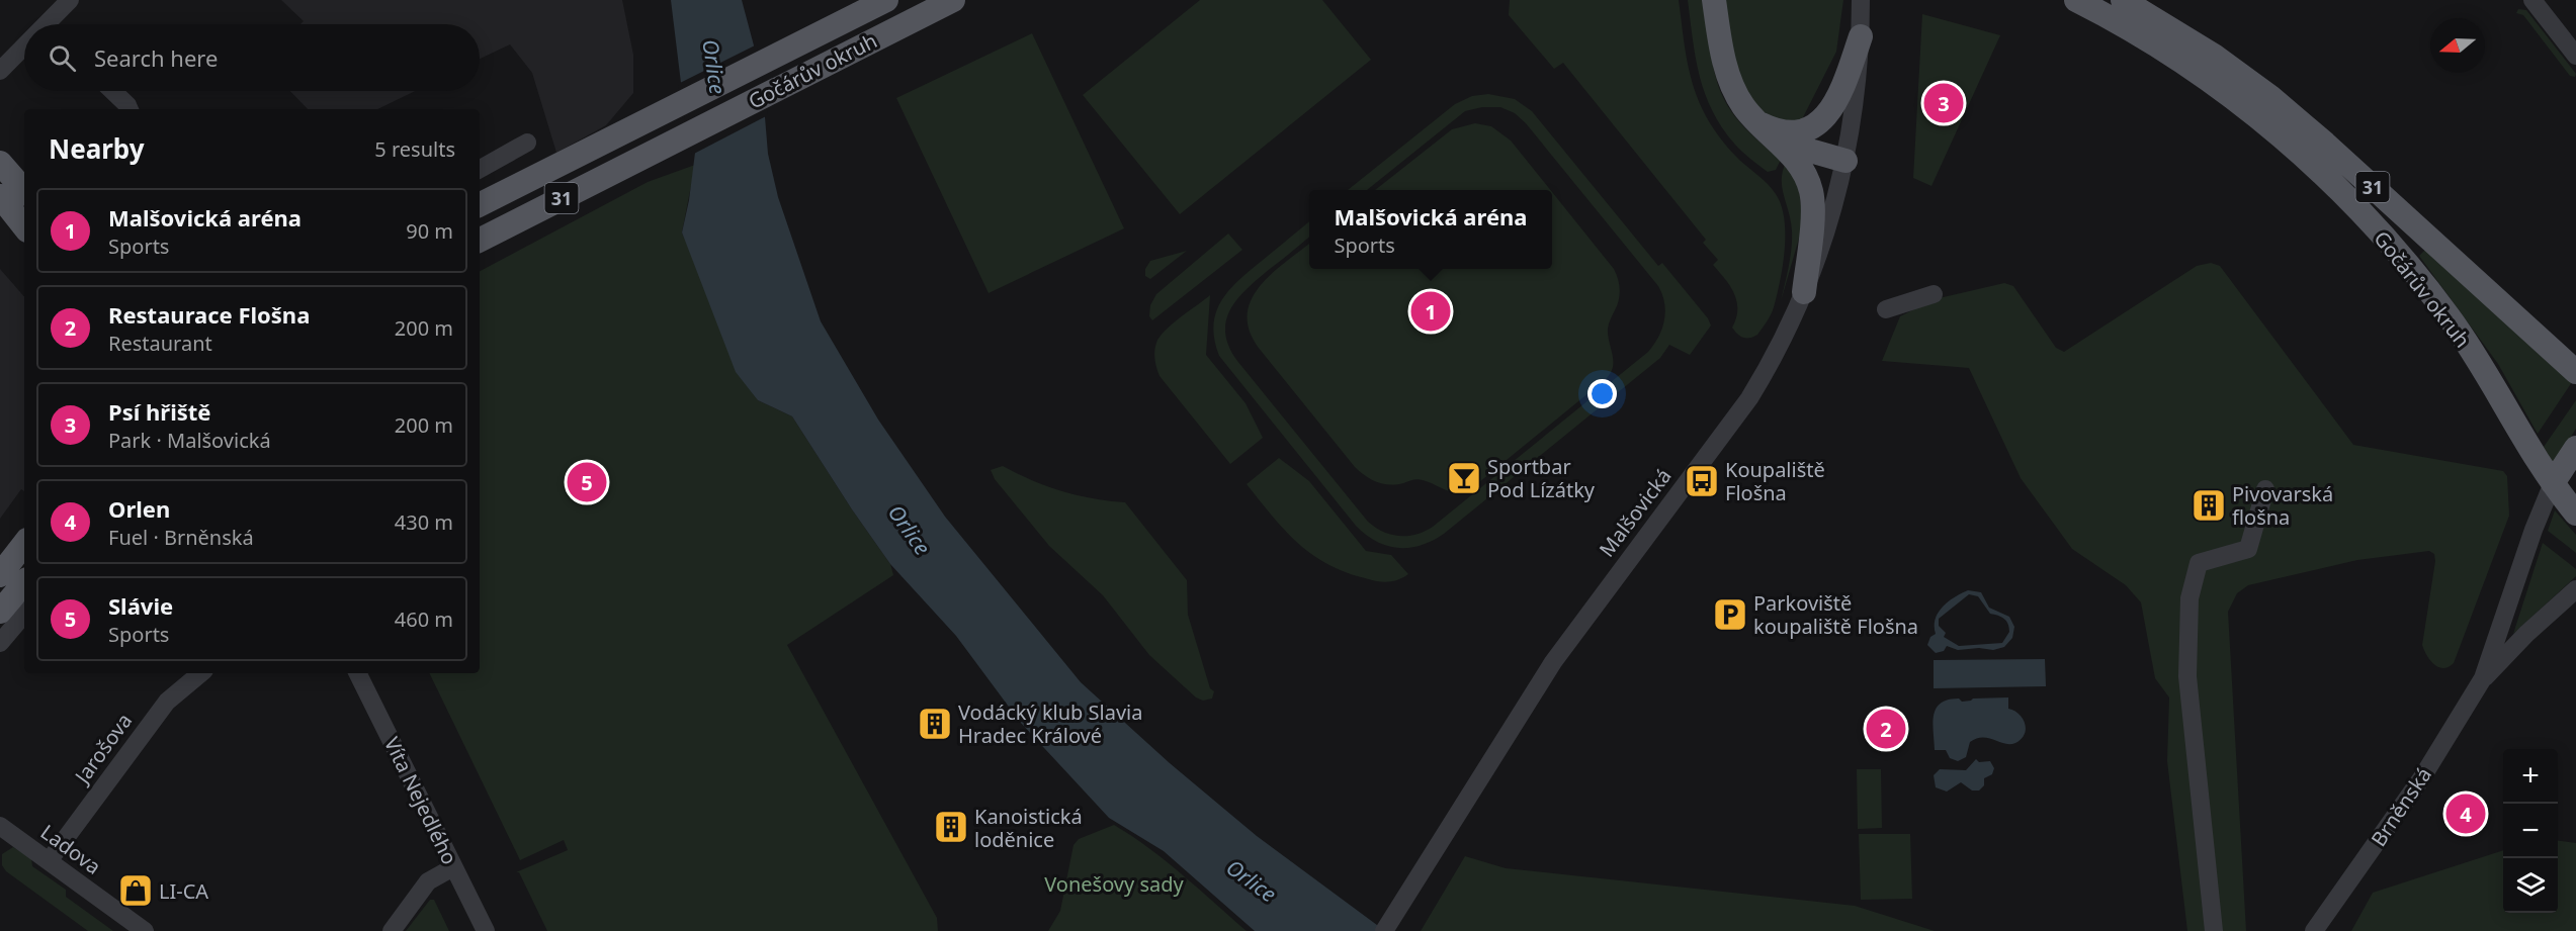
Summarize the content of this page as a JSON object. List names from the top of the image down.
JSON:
{
  "streets": {
    "main road": ["Gočárův okruh", "31", "Brněnská"],
    "street": [
      "Malšovická",
      "Jarošova",
      "Víta Nejedlého",
      "Ladova"
    ]
  },
  "crossings": [
    ["Gočárův okruh", "Brněnská"],
    ["Jarošova", "Ladova"]
  ],
  "water": ["Orlice"],
  "parks": ["Vonešovy sady"],
  "places": {
    "bar": ["Sportbar Pod Lízátky"],
    "bus stop": ["Koupaliště Flošna"],
    "building": ["Pivovarská flošna", "Vodácký klub Slavia Hradec Králové", "Kanoistická loděnice"],
    "parking": ["Parkoviště koupaliště Flošna"],
    "shop": ["LI-CA"]
  },
  "north": "left",
  "page": {
    "search": "Search here",
    "pins": [
      "3",
      "1",
      "5",
      "2",
      "4"
    ],
    "heading": ["Nearby", "5 results"],
    "list": [
      {
        "mark": "1",
        "name": "Malšovická aréna",
        "note": "Sports",
        "value": "90 m"
      },
      {
        "mark": "2",
        "name": "Restaurace Flošna",
        "note": "Restaurant",
        "value": "200 m"
      },
      {
        "mark": "3",
        "name": "Psí hřiště",
        "note": "Park · Malšovická",
        "value": "200 m"
      },
      {
        "mark": "4",
        "name": "Orlen",
        "note": "Fuel · Brněnská",
        "value": "430 m"
      },
      {
        "mark": "5",
        "name": "Slávie",
        "note": "Sports",
        "value": "460 m"
      }
    ],
    "popup": ["Malšovická aréna", "Sports"],
    "map_buttons": ["+", "−"]
  }
}
